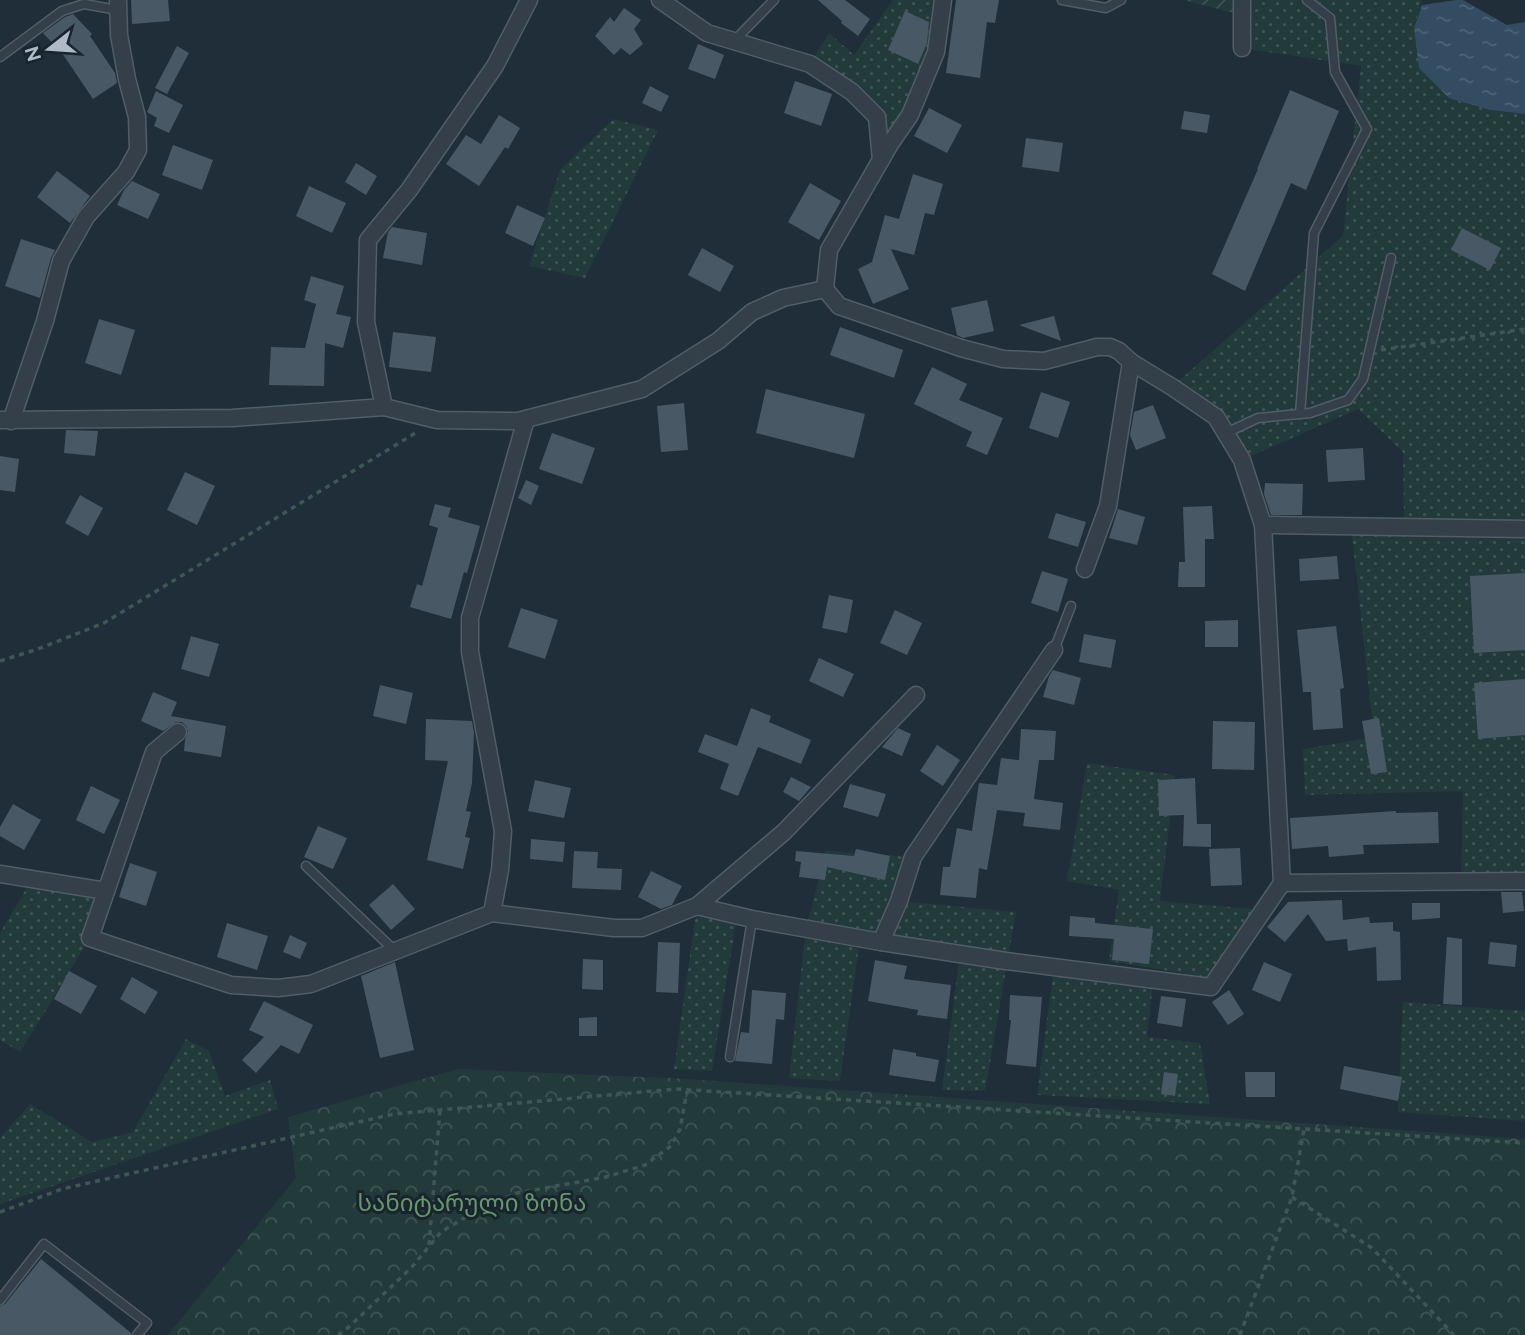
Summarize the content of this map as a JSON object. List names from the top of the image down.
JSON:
{
  "parks": ["სანიტარული ზონა"],
  "north": "left"
}
